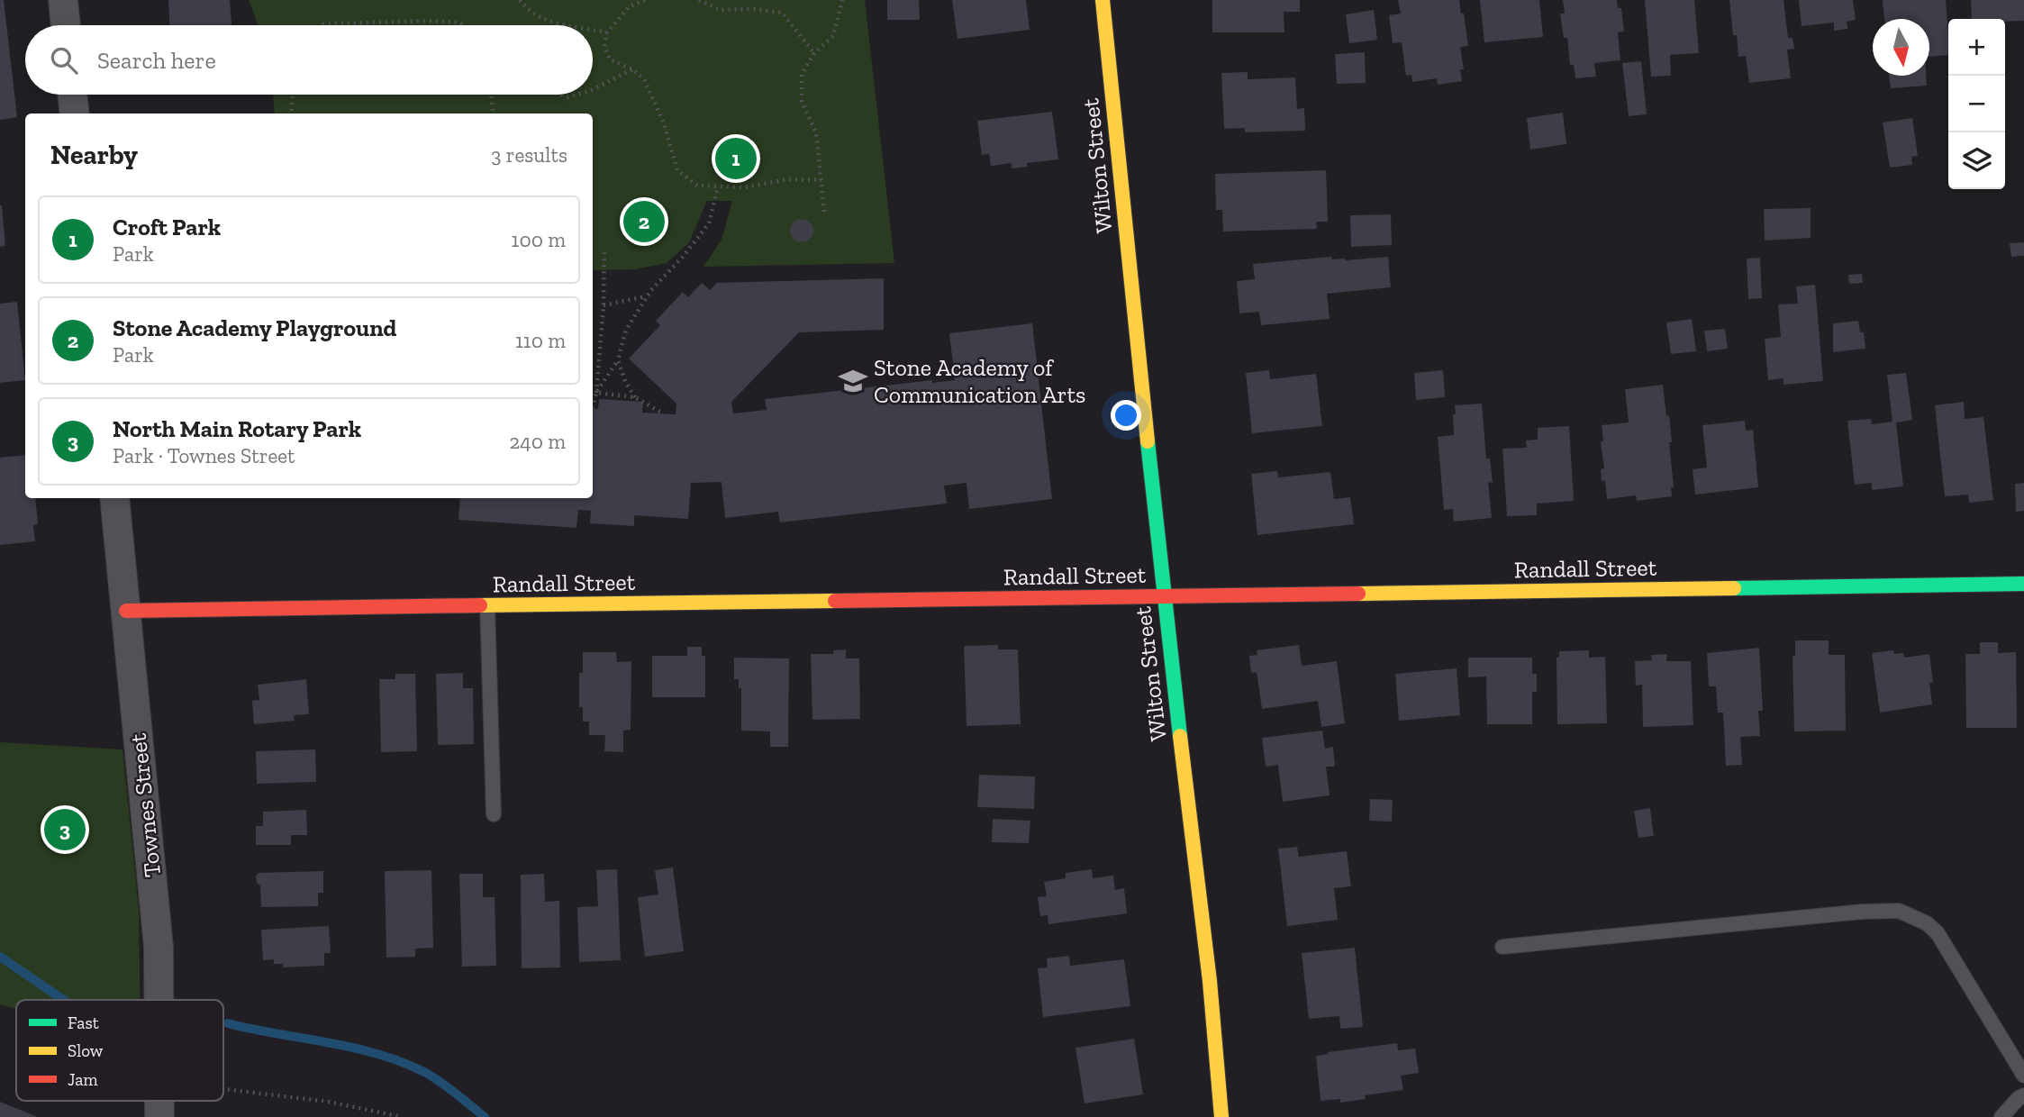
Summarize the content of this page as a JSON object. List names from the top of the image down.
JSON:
{
  "streets": {
    "street": ["Wilton Street", "Randall Street", "Townes Street"]
  },
  "crossings": [
    ["Wilton Street", "Randall Street"],
    ["Randall Street", "Townes Street"]
  ],
  "places": {
    "school or university": ["Stone Academy of Communication Arts"]
  },
  "legend": ["Fast", "Slow", "Jam"],
  "north": "bottom",
  "page": {
    "map_buttons": ["+", "−"],
    "search": "Search here",
    "heading": ["Nearby", "3 results"],
    "pins": ["1", "2", "3"],
    "list": [
      {
        "mark": "1",
        "name": "Croft Park",
        "note": "Park",
        "value": "100 m"
      },
      {
        "mark": "2",
        "name": "Stone Academy Playground",
        "note": "Park",
        "value": "110 m"
      },
      {
        "mark": "3",
        "name": "North Main Rotary Park",
        "note": "Park · Townes Street",
        "value": "240 m"
      }
    ]
  }
}
